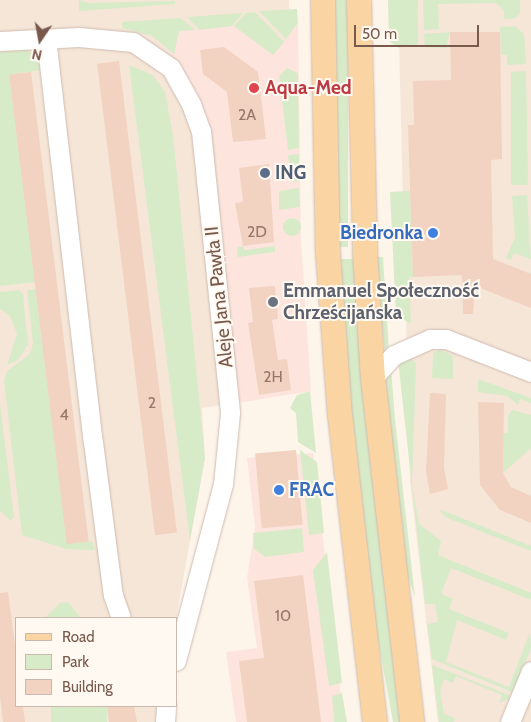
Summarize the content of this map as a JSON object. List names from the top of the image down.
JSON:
{
  "streets": {
    "street": ["Aleje Jana Pawła II"]
  },
  "places": [
    "Aqua-Med",
    "ING",
    "Biedronka",
    "Emmanuel Społeczność Chrześcijańska",
    "FRAC"
  ],
  "house_numbers": [
    "2A",
    "2D",
    "2H",
    "2",
    "4",
    "10"
  ],
  "legend": ["Road", "Park", "Building"],
  "scale_bar": "50 m",
  "north": "bottom"
}
